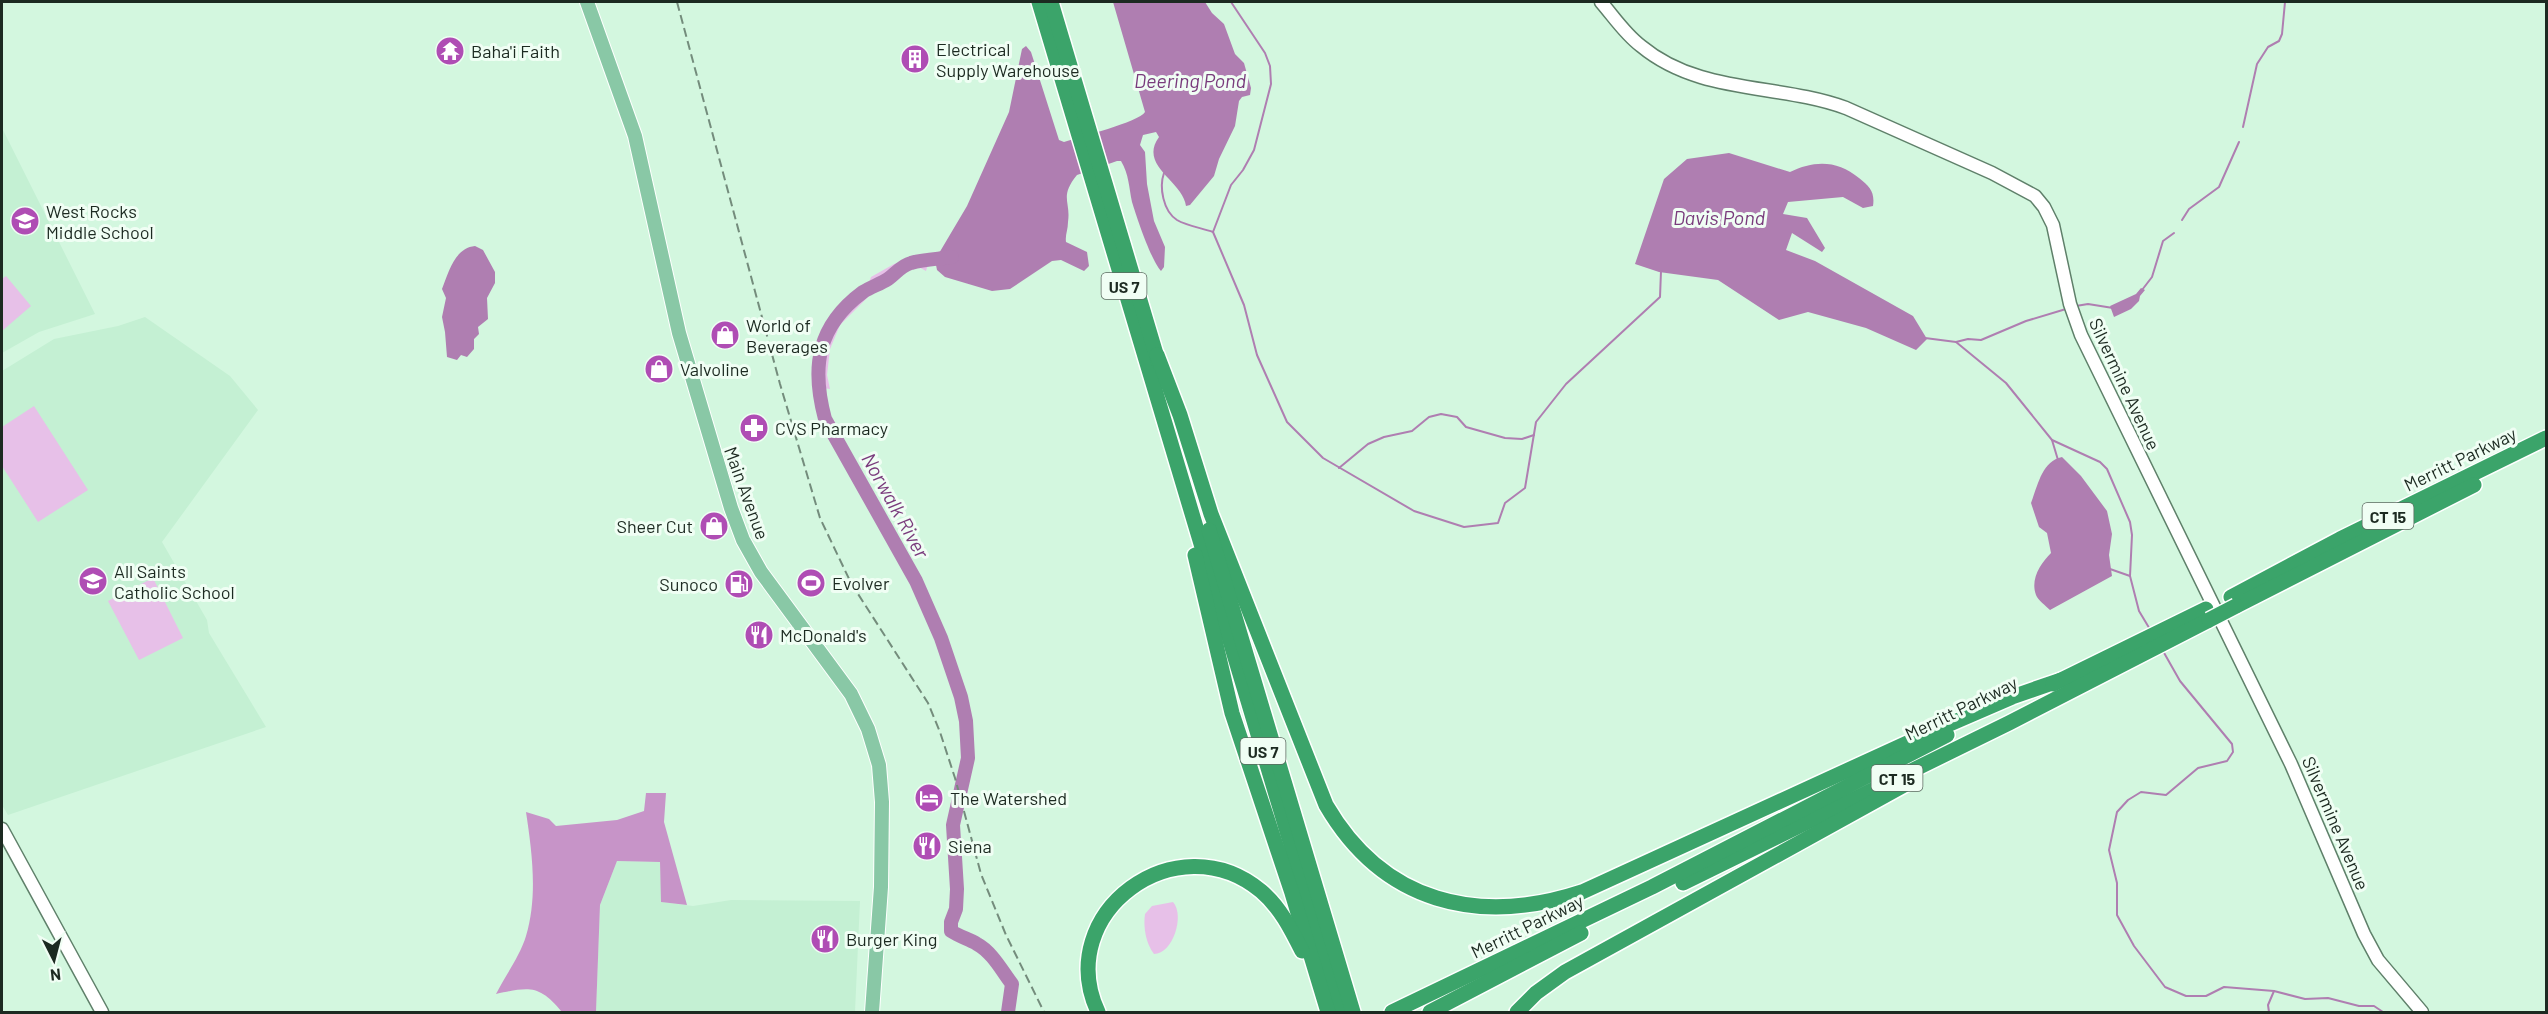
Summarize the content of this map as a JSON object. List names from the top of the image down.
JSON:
{
  "streets": {
    "highway": ["US 7", "Merritt Parkway", "CT 15"],
    "main road": ["Main Avenue"],
    "street": ["Silvermine Avenue"]
  },
  "water": ["Deering Pond", "Davis Pond", "Norwalk River"],
  "places": {
    "temple": ["Baha'i Faith"],
    "building": ["Electrical Supply Warehouse"],
    "school or university": ["West Rocks Middle School", "All Saints Catholic School"],
    "shop": ["World of Beverages", "Valvoline", "Sheer Cut"],
    "pharmacy": ["CVS Pharmacy"],
    "sports": ["Evolver"],
    "fuel station": ["Sunoco"],
    "restaurant": ["McDonald's", "Siena", "Burger King"],
    "hotel": ["The Watershed"]
  },
  "north": "bottom"
}
